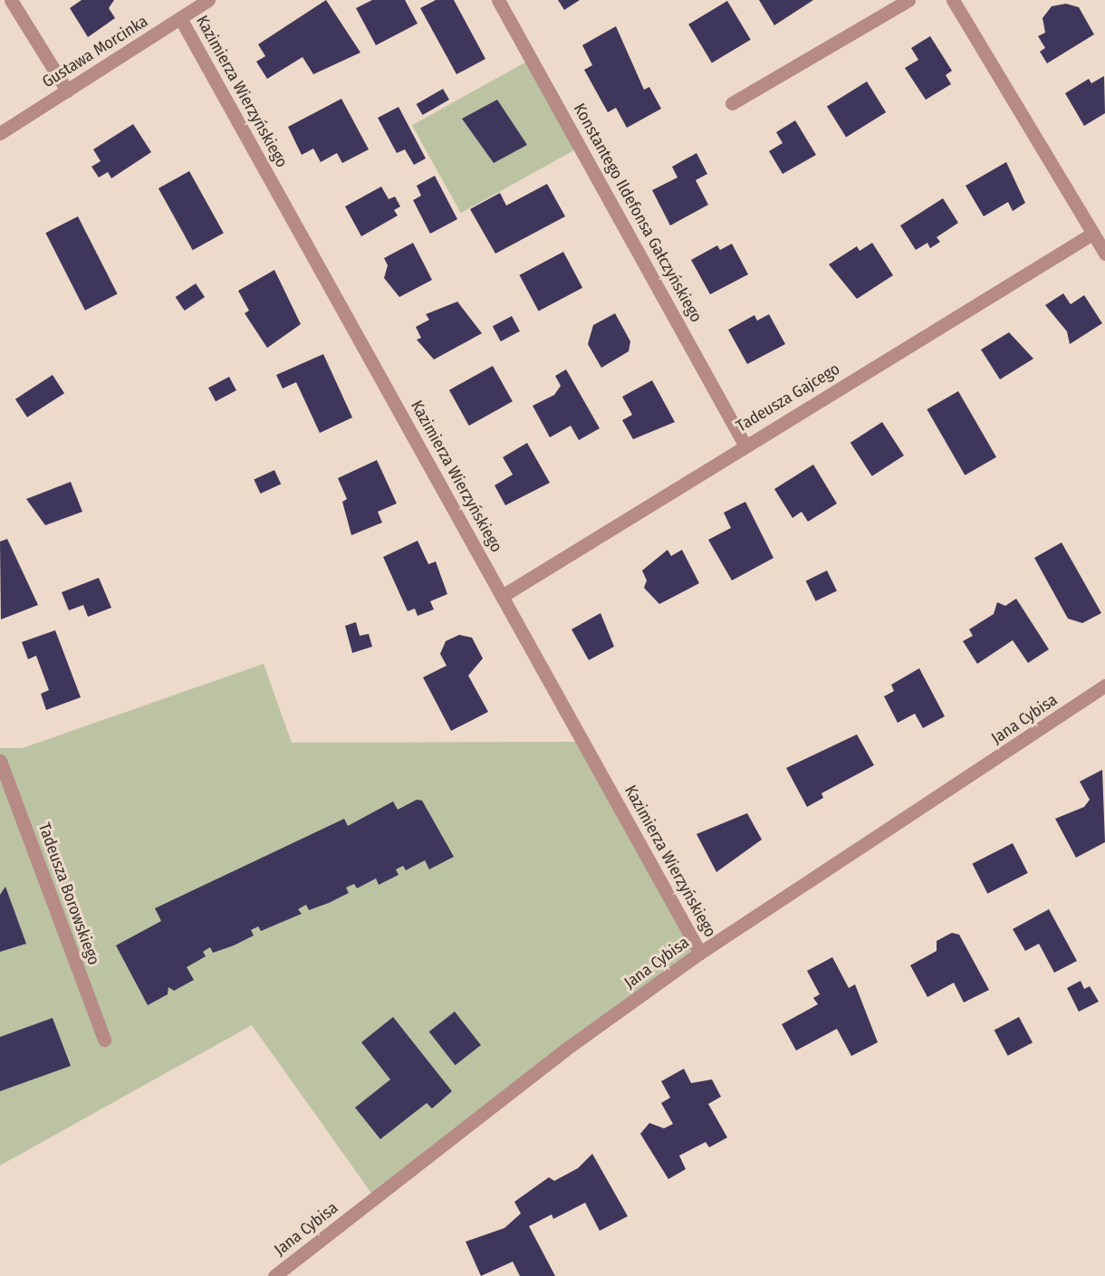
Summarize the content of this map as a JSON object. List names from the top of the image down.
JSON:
{
  "streets": {
    "street": [
      "Gustawa Morcinka",
      "Kazimierza Wierzyńskiego",
      "Konstantego Ildefonsa Gałczyńskiego",
      "Tadeusza Gajcego",
      "Jana Cybisa",
      "Tadeusza Borowskiego"
    ]
  },
  "crossings": [
    ["Gustawa Morcinka", "Kazimierza Wierzyńskiego"],
    ["Kazimierza Wierzyńskiego", "Tadeusza Gajcego"],
    ["Kazimierza Wierzyńskiego", "Jana Cybisa"],
    ["Konstantego Ildefonsa Gałczyńskiego", "Tadeusza Gajcego"]
  ]
}
